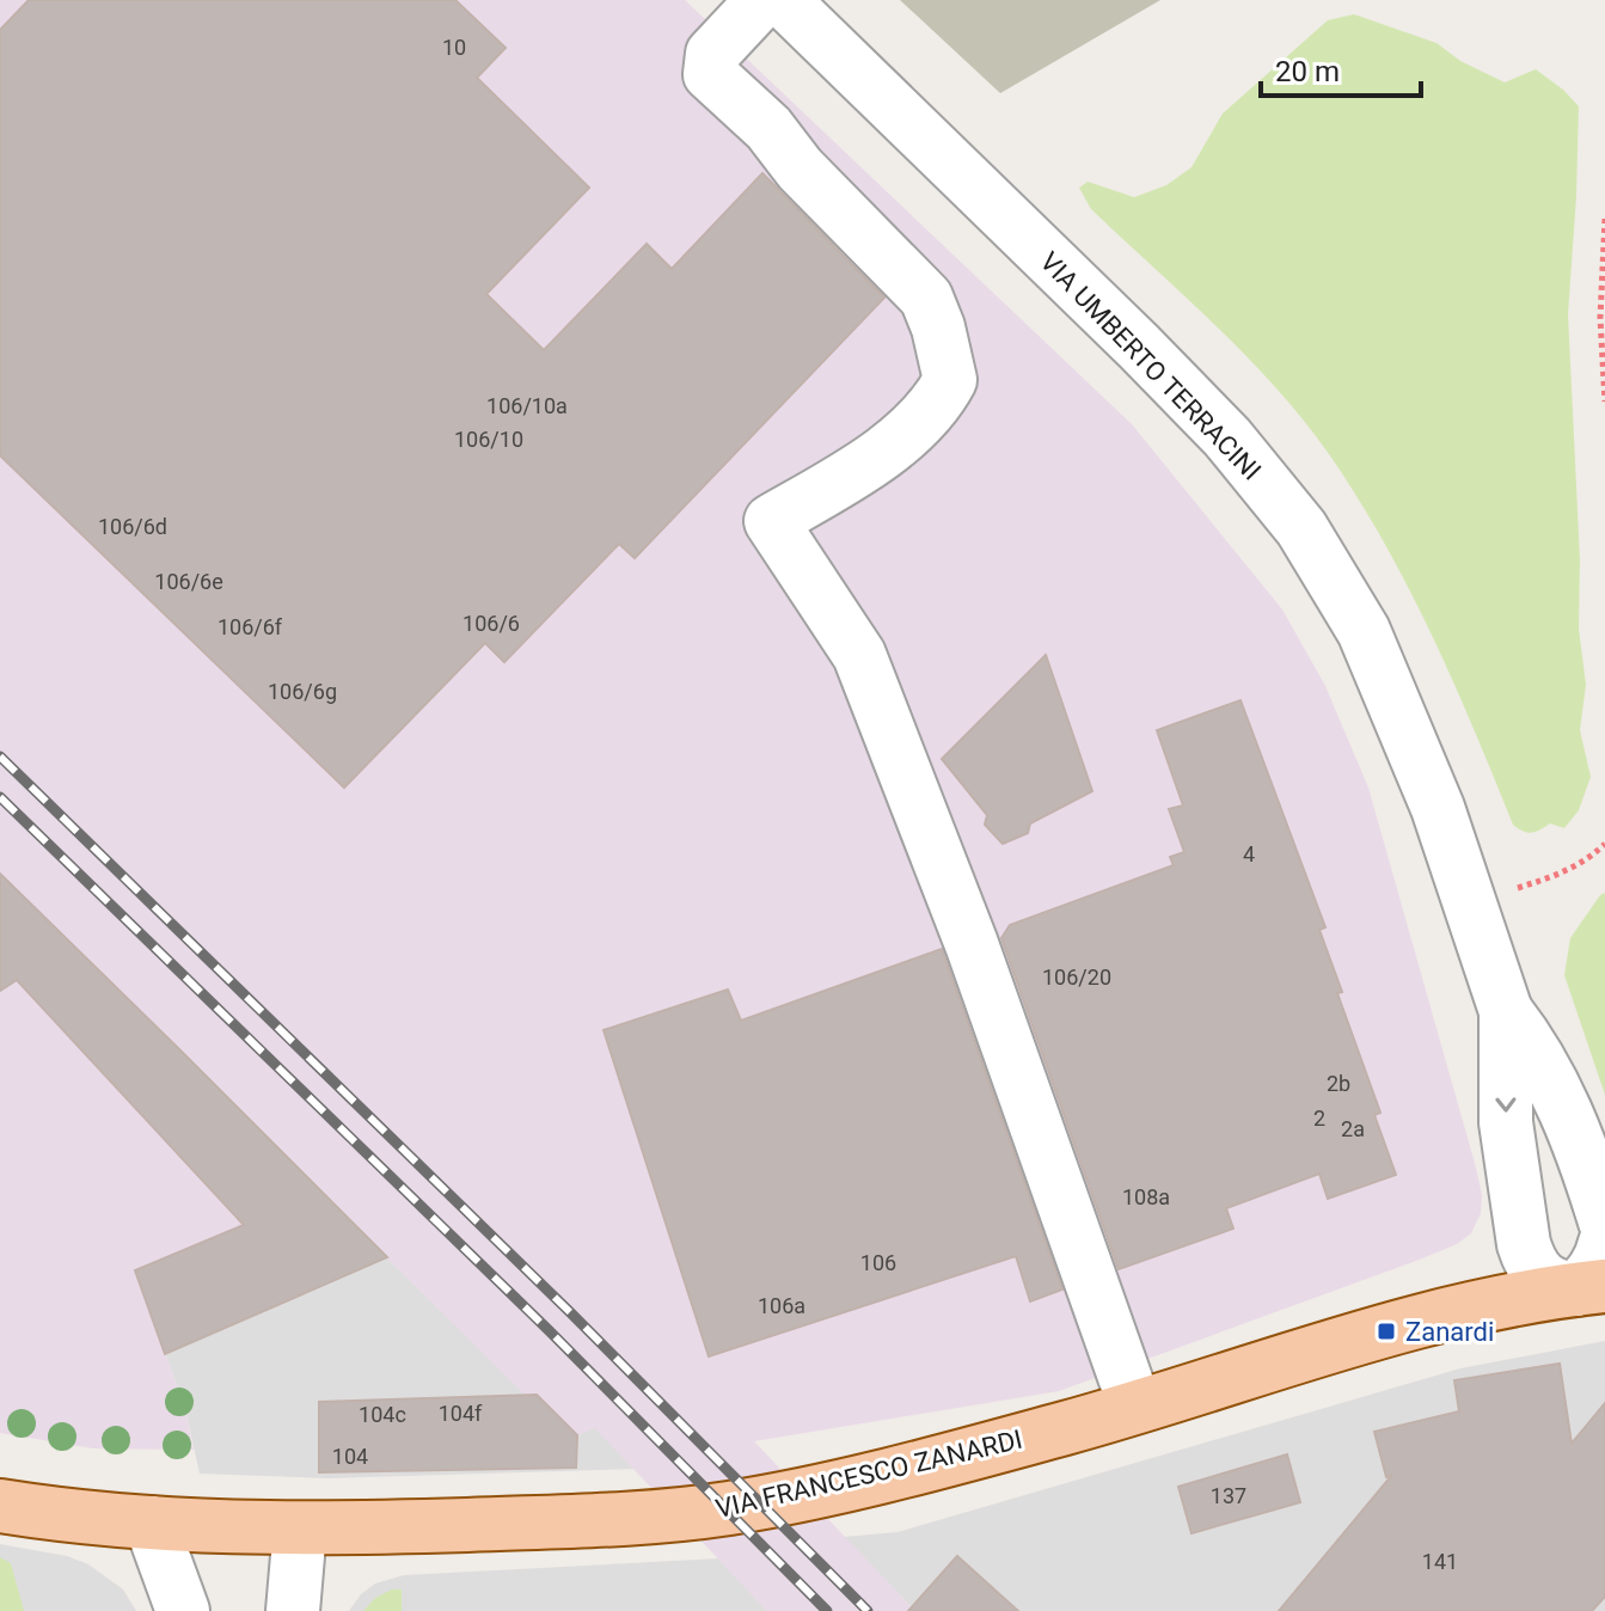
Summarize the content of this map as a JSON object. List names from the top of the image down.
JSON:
{
  "streets": {
    "main road": ["VIA FRANCESCO ZANARDI"],
    "street": ["VIA UMBERTO TERRACINI"]
  },
  "crossings": [
    ["VIA UMBERTO TERRACINI", "VIA FRANCESCO ZANARDI"]
  ],
  "places": {
    "transit": ["Zanardi"]
  },
  "house_numbers": [
    "10",
    "106/10a",
    "106/10",
    "106/6d",
    "106/6e",
    "106/6",
    "106/6f",
    "106/6g",
    "4",
    "106/20",
    "2b",
    "2",
    "2a",
    "108a",
    "106",
    "106a",
    "104f",
    "104c",
    "104",
    "137",
    "141"
  ],
  "scale_bar": "20 m"
}
